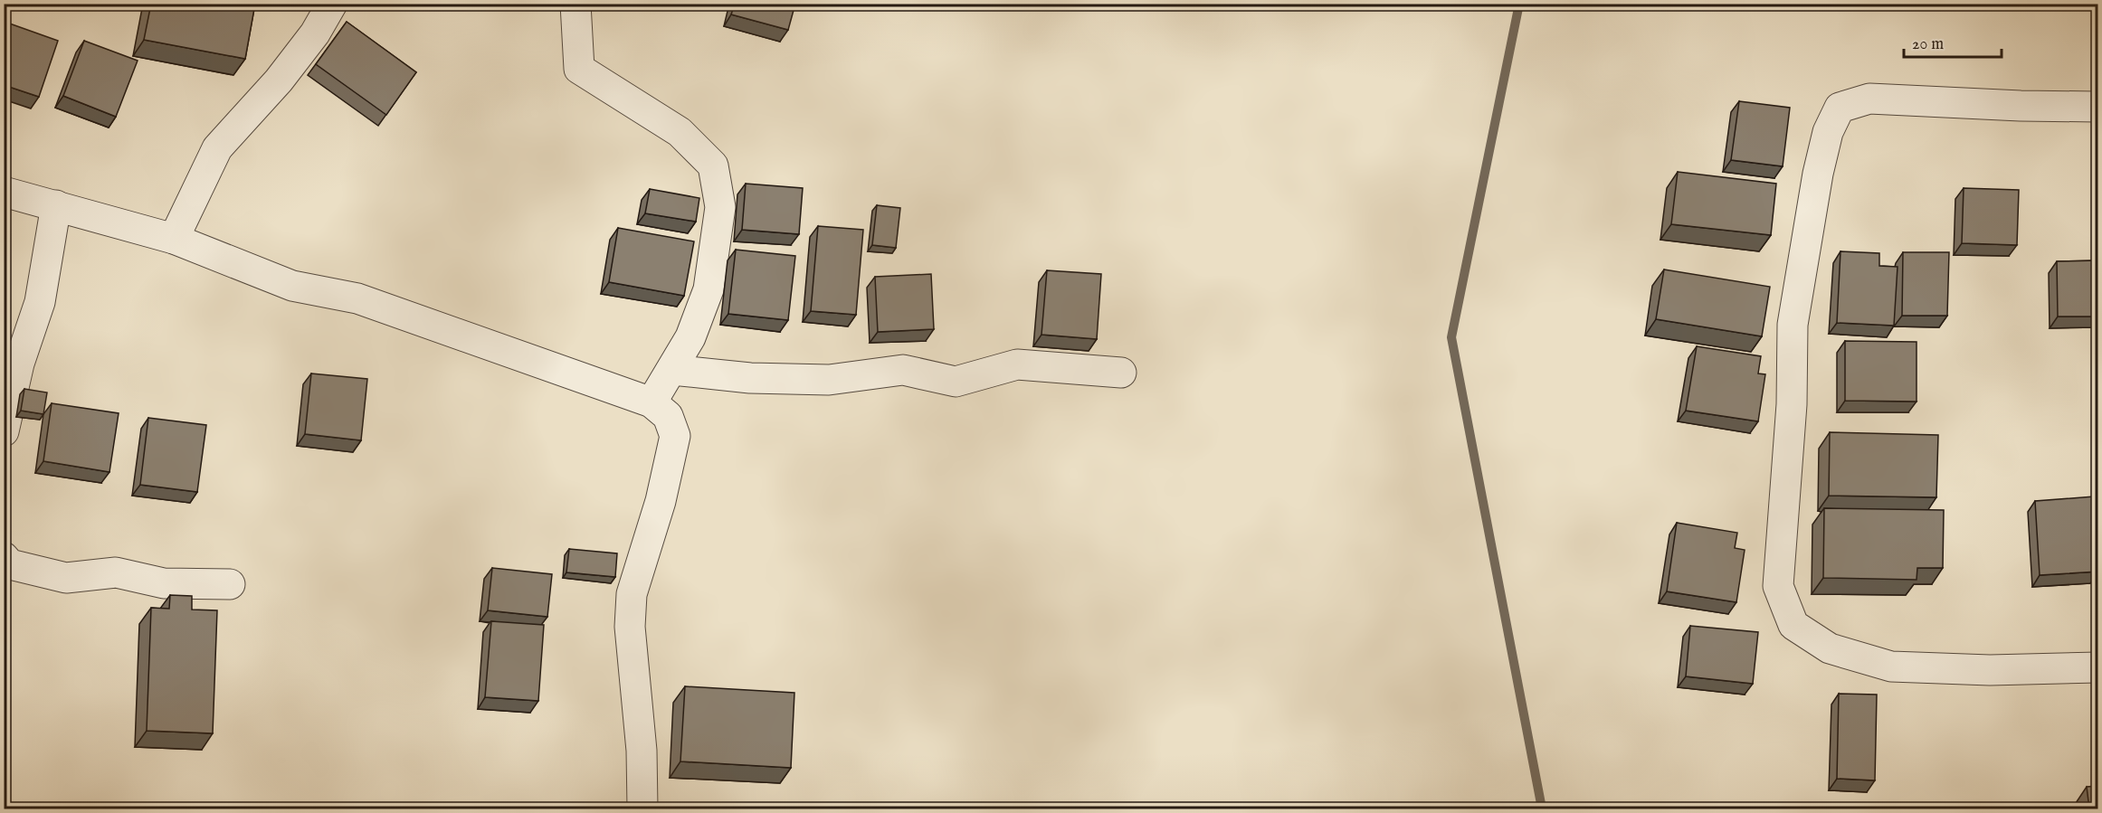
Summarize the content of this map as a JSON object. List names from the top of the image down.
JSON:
{
  "scale_bar": "20 m"
}
